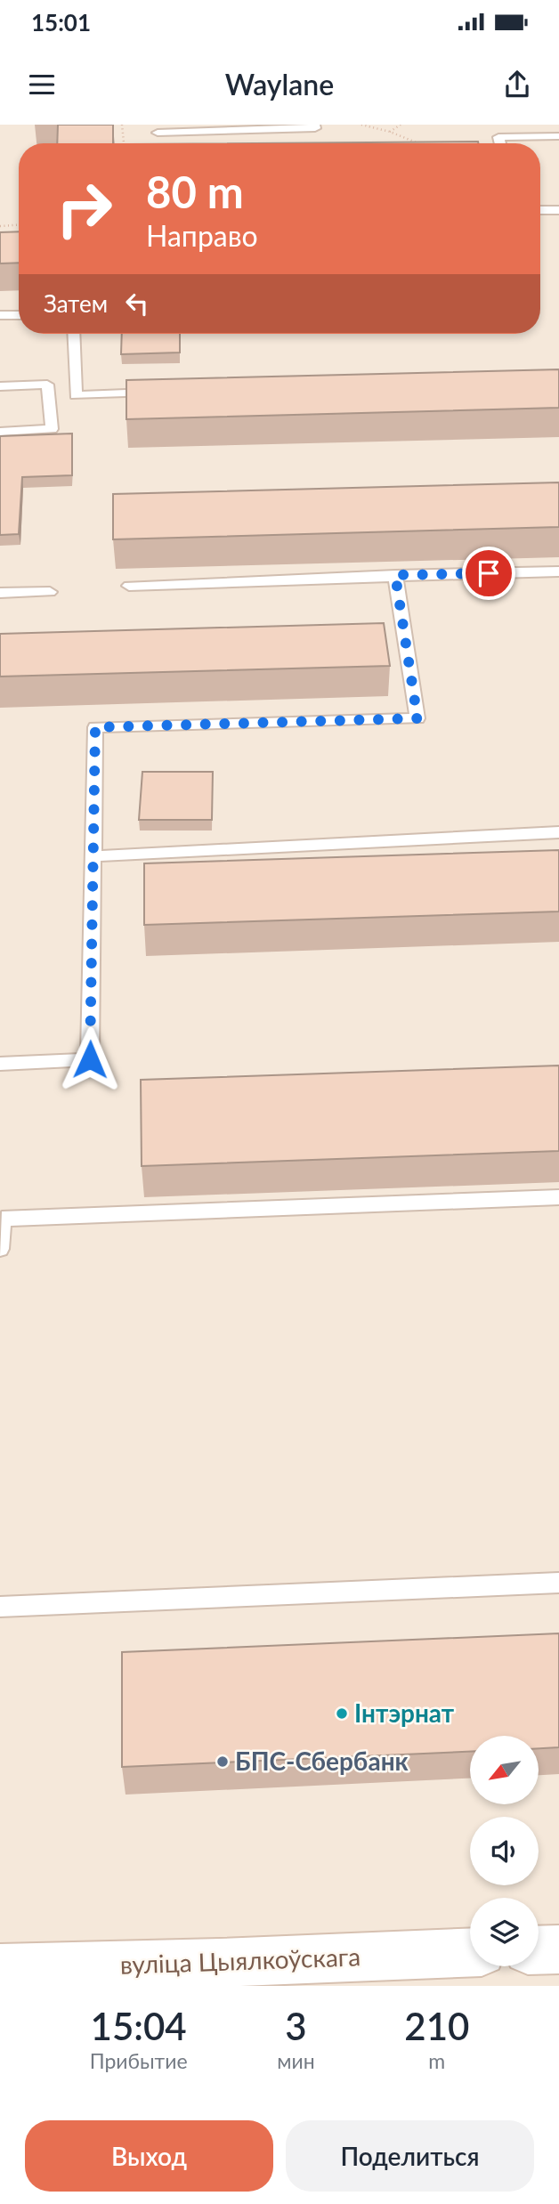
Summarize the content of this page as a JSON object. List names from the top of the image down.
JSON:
{
  "streets": {
    "main road": ["вуліца Цыялкоўскага"]
  },
  "places": ["Інтэрнат", "БПС-Сбербанк"],
  "north": "bottom left",
  "page": {
    "status": "15:01",
    "header": "Waylane",
    "turn": ["80 m", "Направо"],
    "then": "Затем",
    "eta": [
      "15:04",
      "Прибытие",
      "3",
      "мин",
      "210",
      "m"
    ],
    "buttons": ["Выход", "Поделиться"]
  }
}
